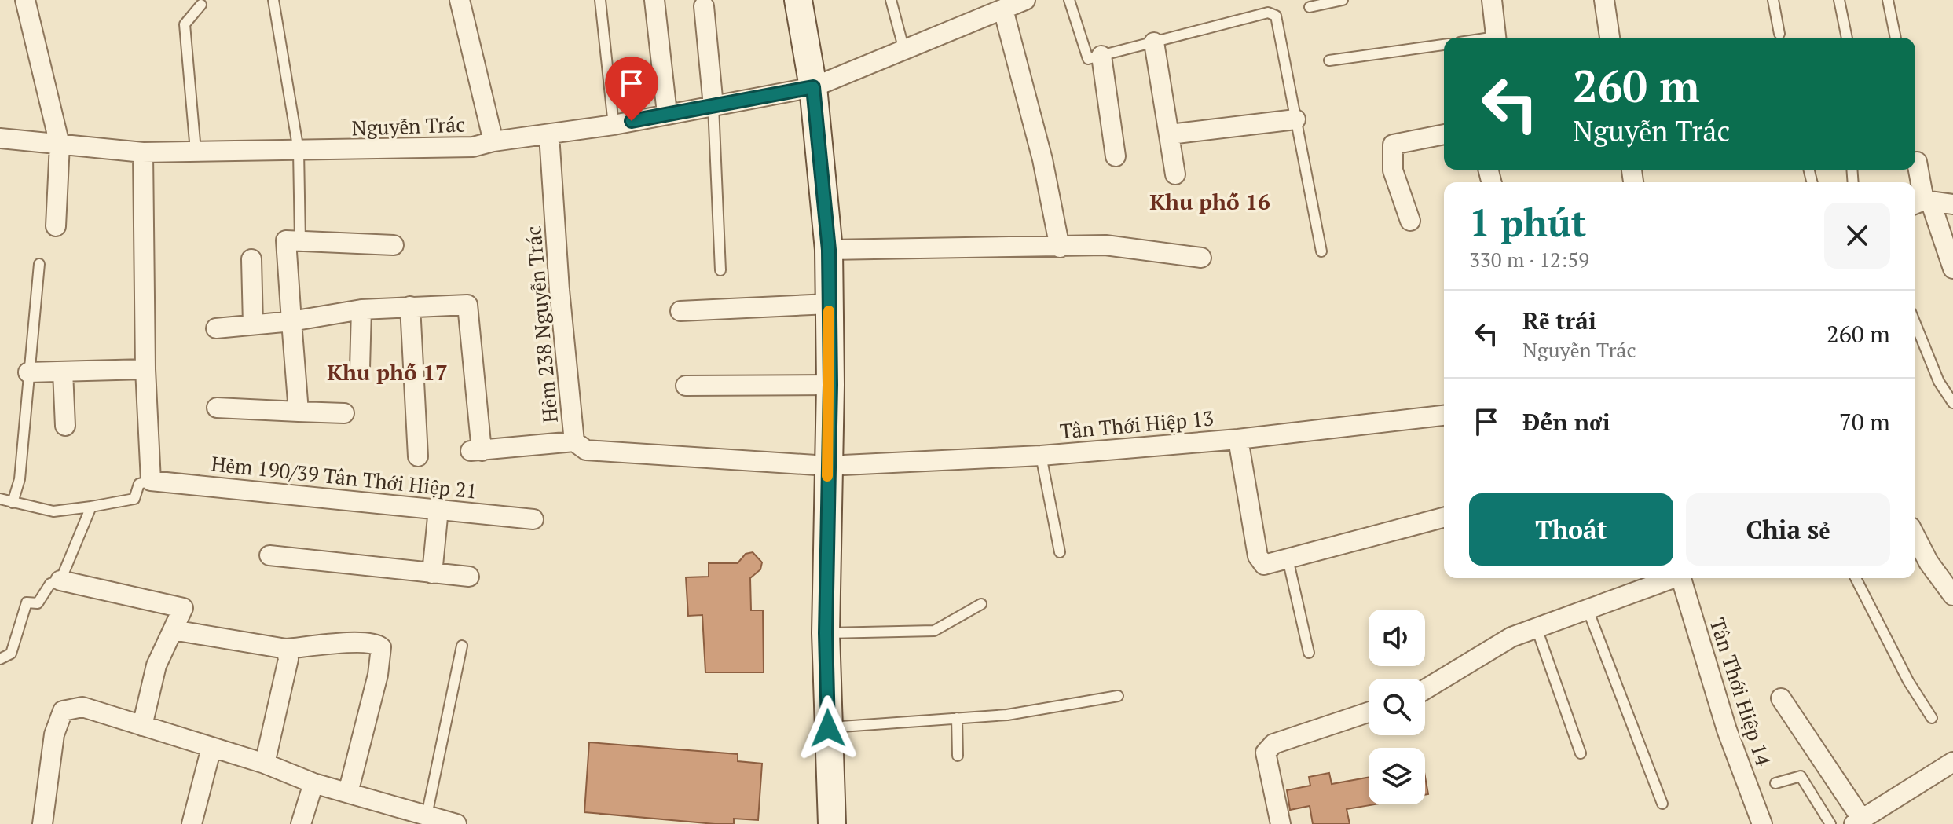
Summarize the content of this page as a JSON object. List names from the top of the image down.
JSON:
{
  "streets": {
    "street": [
      "Nguyễn Trác",
      "Hẻm 238 Nguyễn Trác",
      "Tân Thới Hiệp 13",
      "Hẻm 190/39 Tân Thới Hiệp 21",
      "Tân Thới Hiệp 14"
    ]
  },
  "crossings": [
    ["Nguyễn Trác", "Hẻm 238 Nguyễn Trác"],
    ["Hẻm 238 Nguyễn Trác", "Tân Thới Hiệp 13"]
  ],
  "districts": ["Khu phố 16", "Khu phố 17"],
  "page": {
    "turn": ["260 m", "Nguyễn Trác"],
    "heading": ["1 phút", "330 m · 12:59"],
    "list": [
      {
        "name": "Rẽ trái",
        "note": "Nguyễn Trác",
        "value": "260 m"
      },
      {
        "name": "Đến nơi",
        "value": "70 m"
      }
    ],
    "buttons": ["Thoát", "Chia sẻ"]
  }
}
